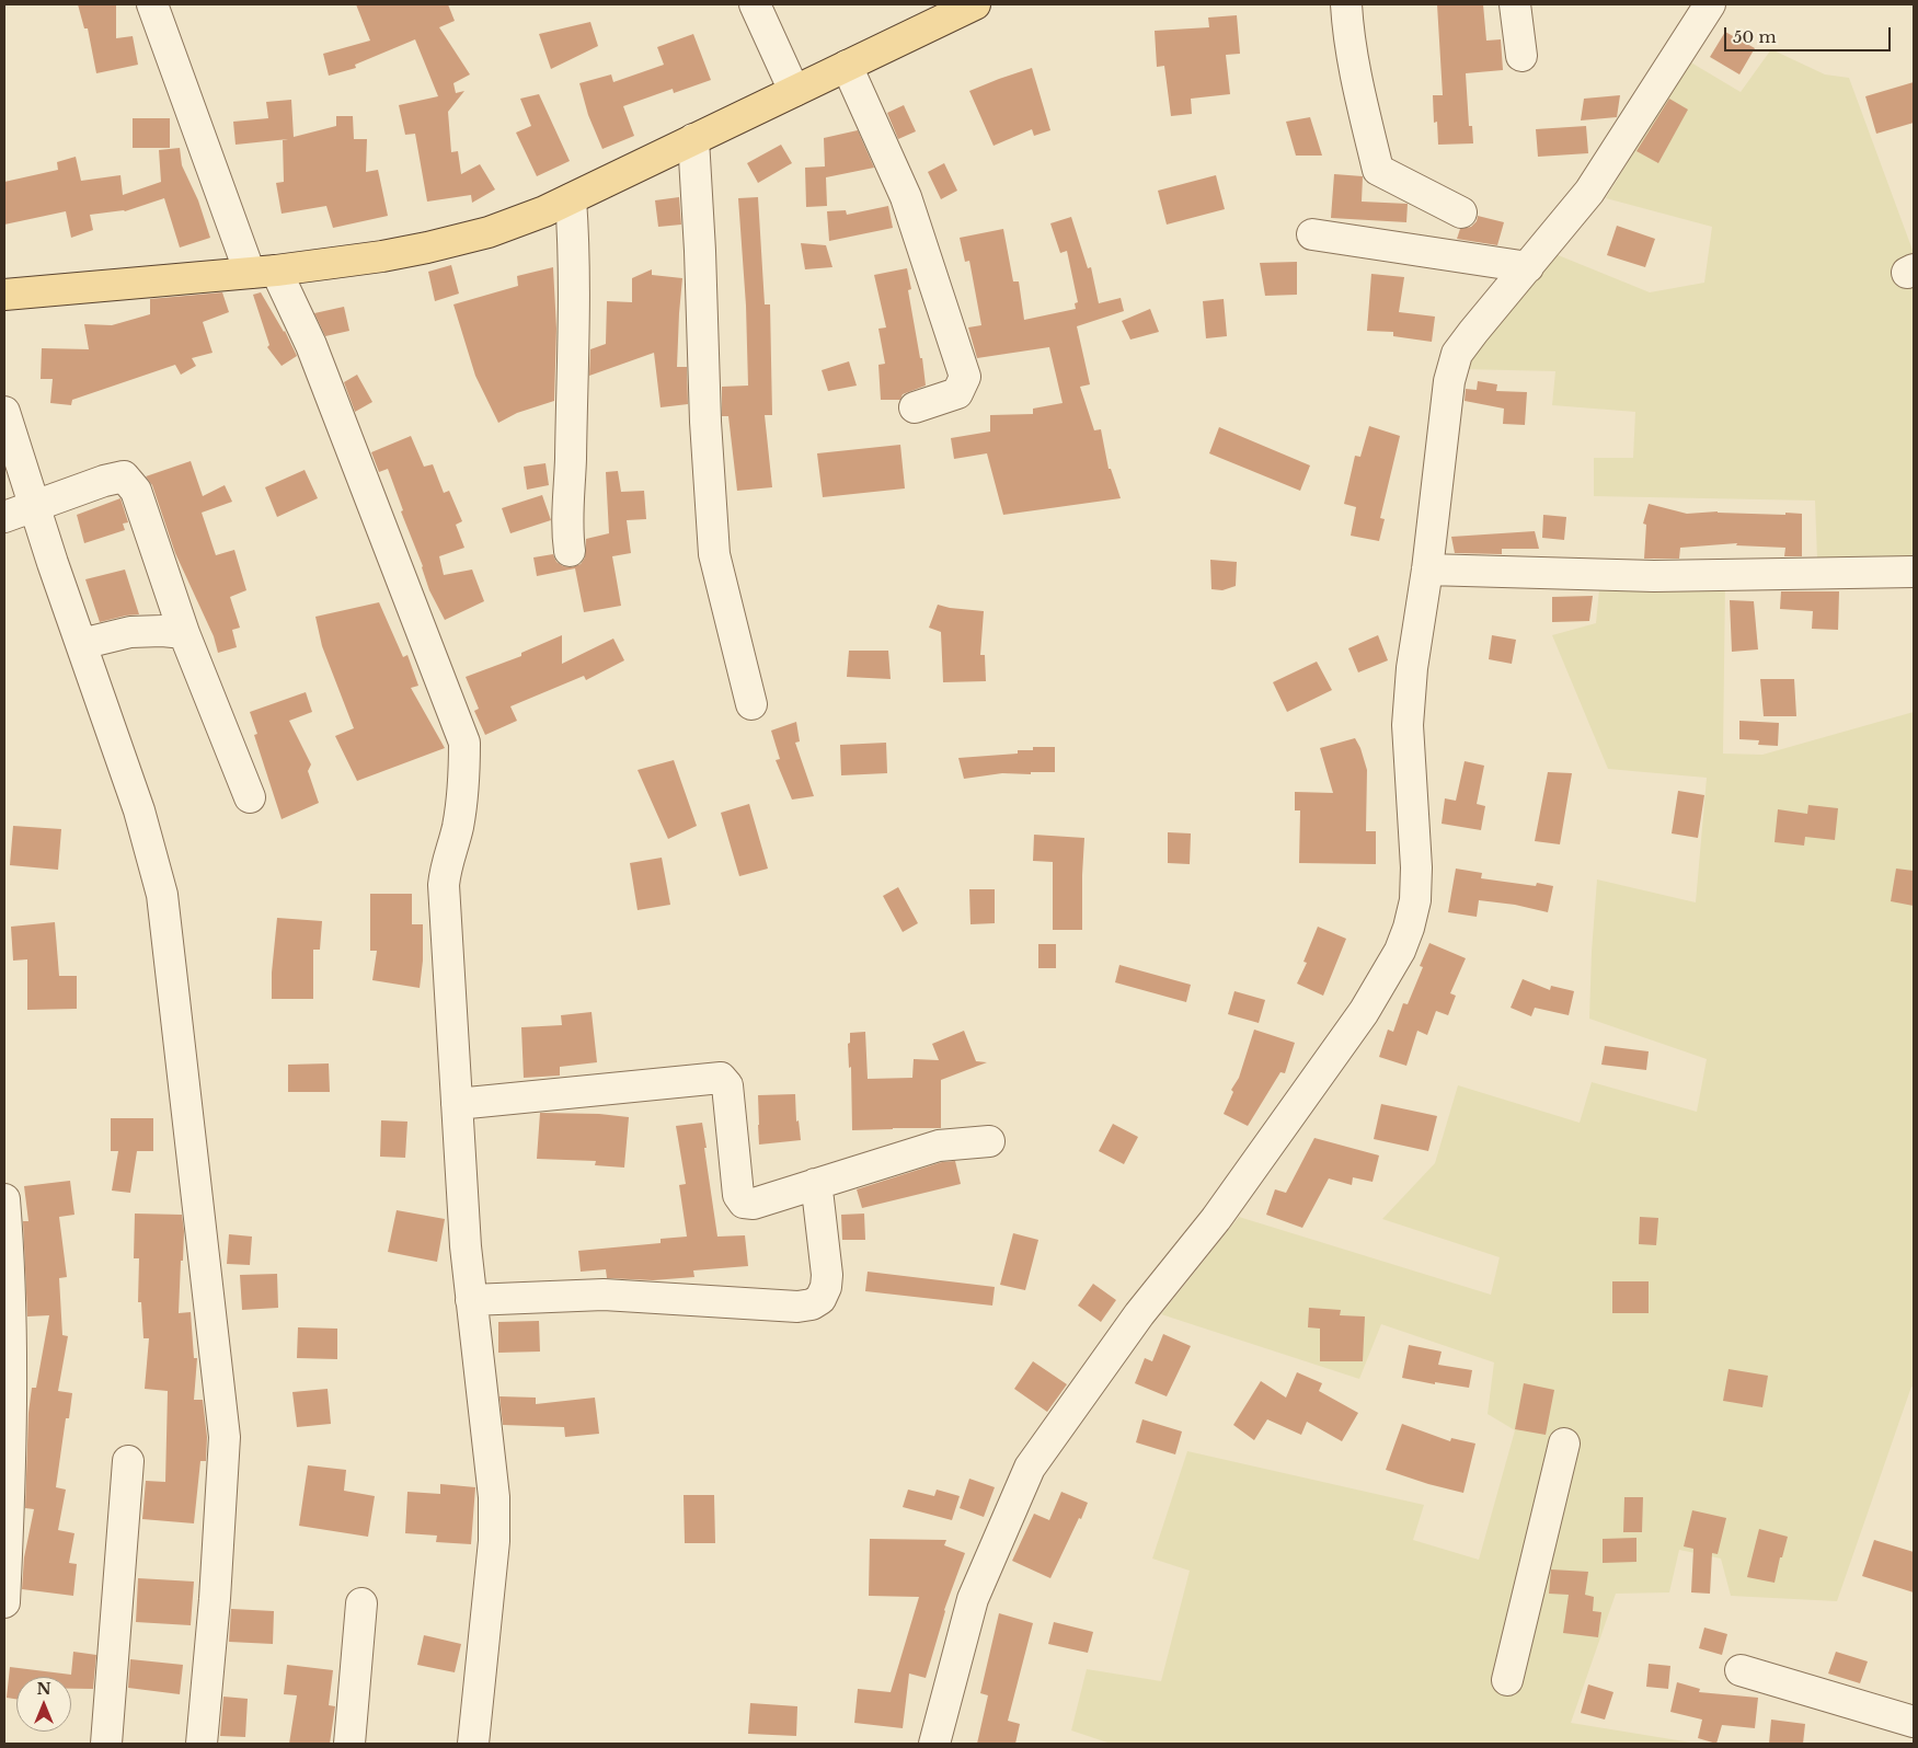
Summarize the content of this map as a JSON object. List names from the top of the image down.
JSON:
{
  "scale_bar": "50 m",
  "north": "top"
}
